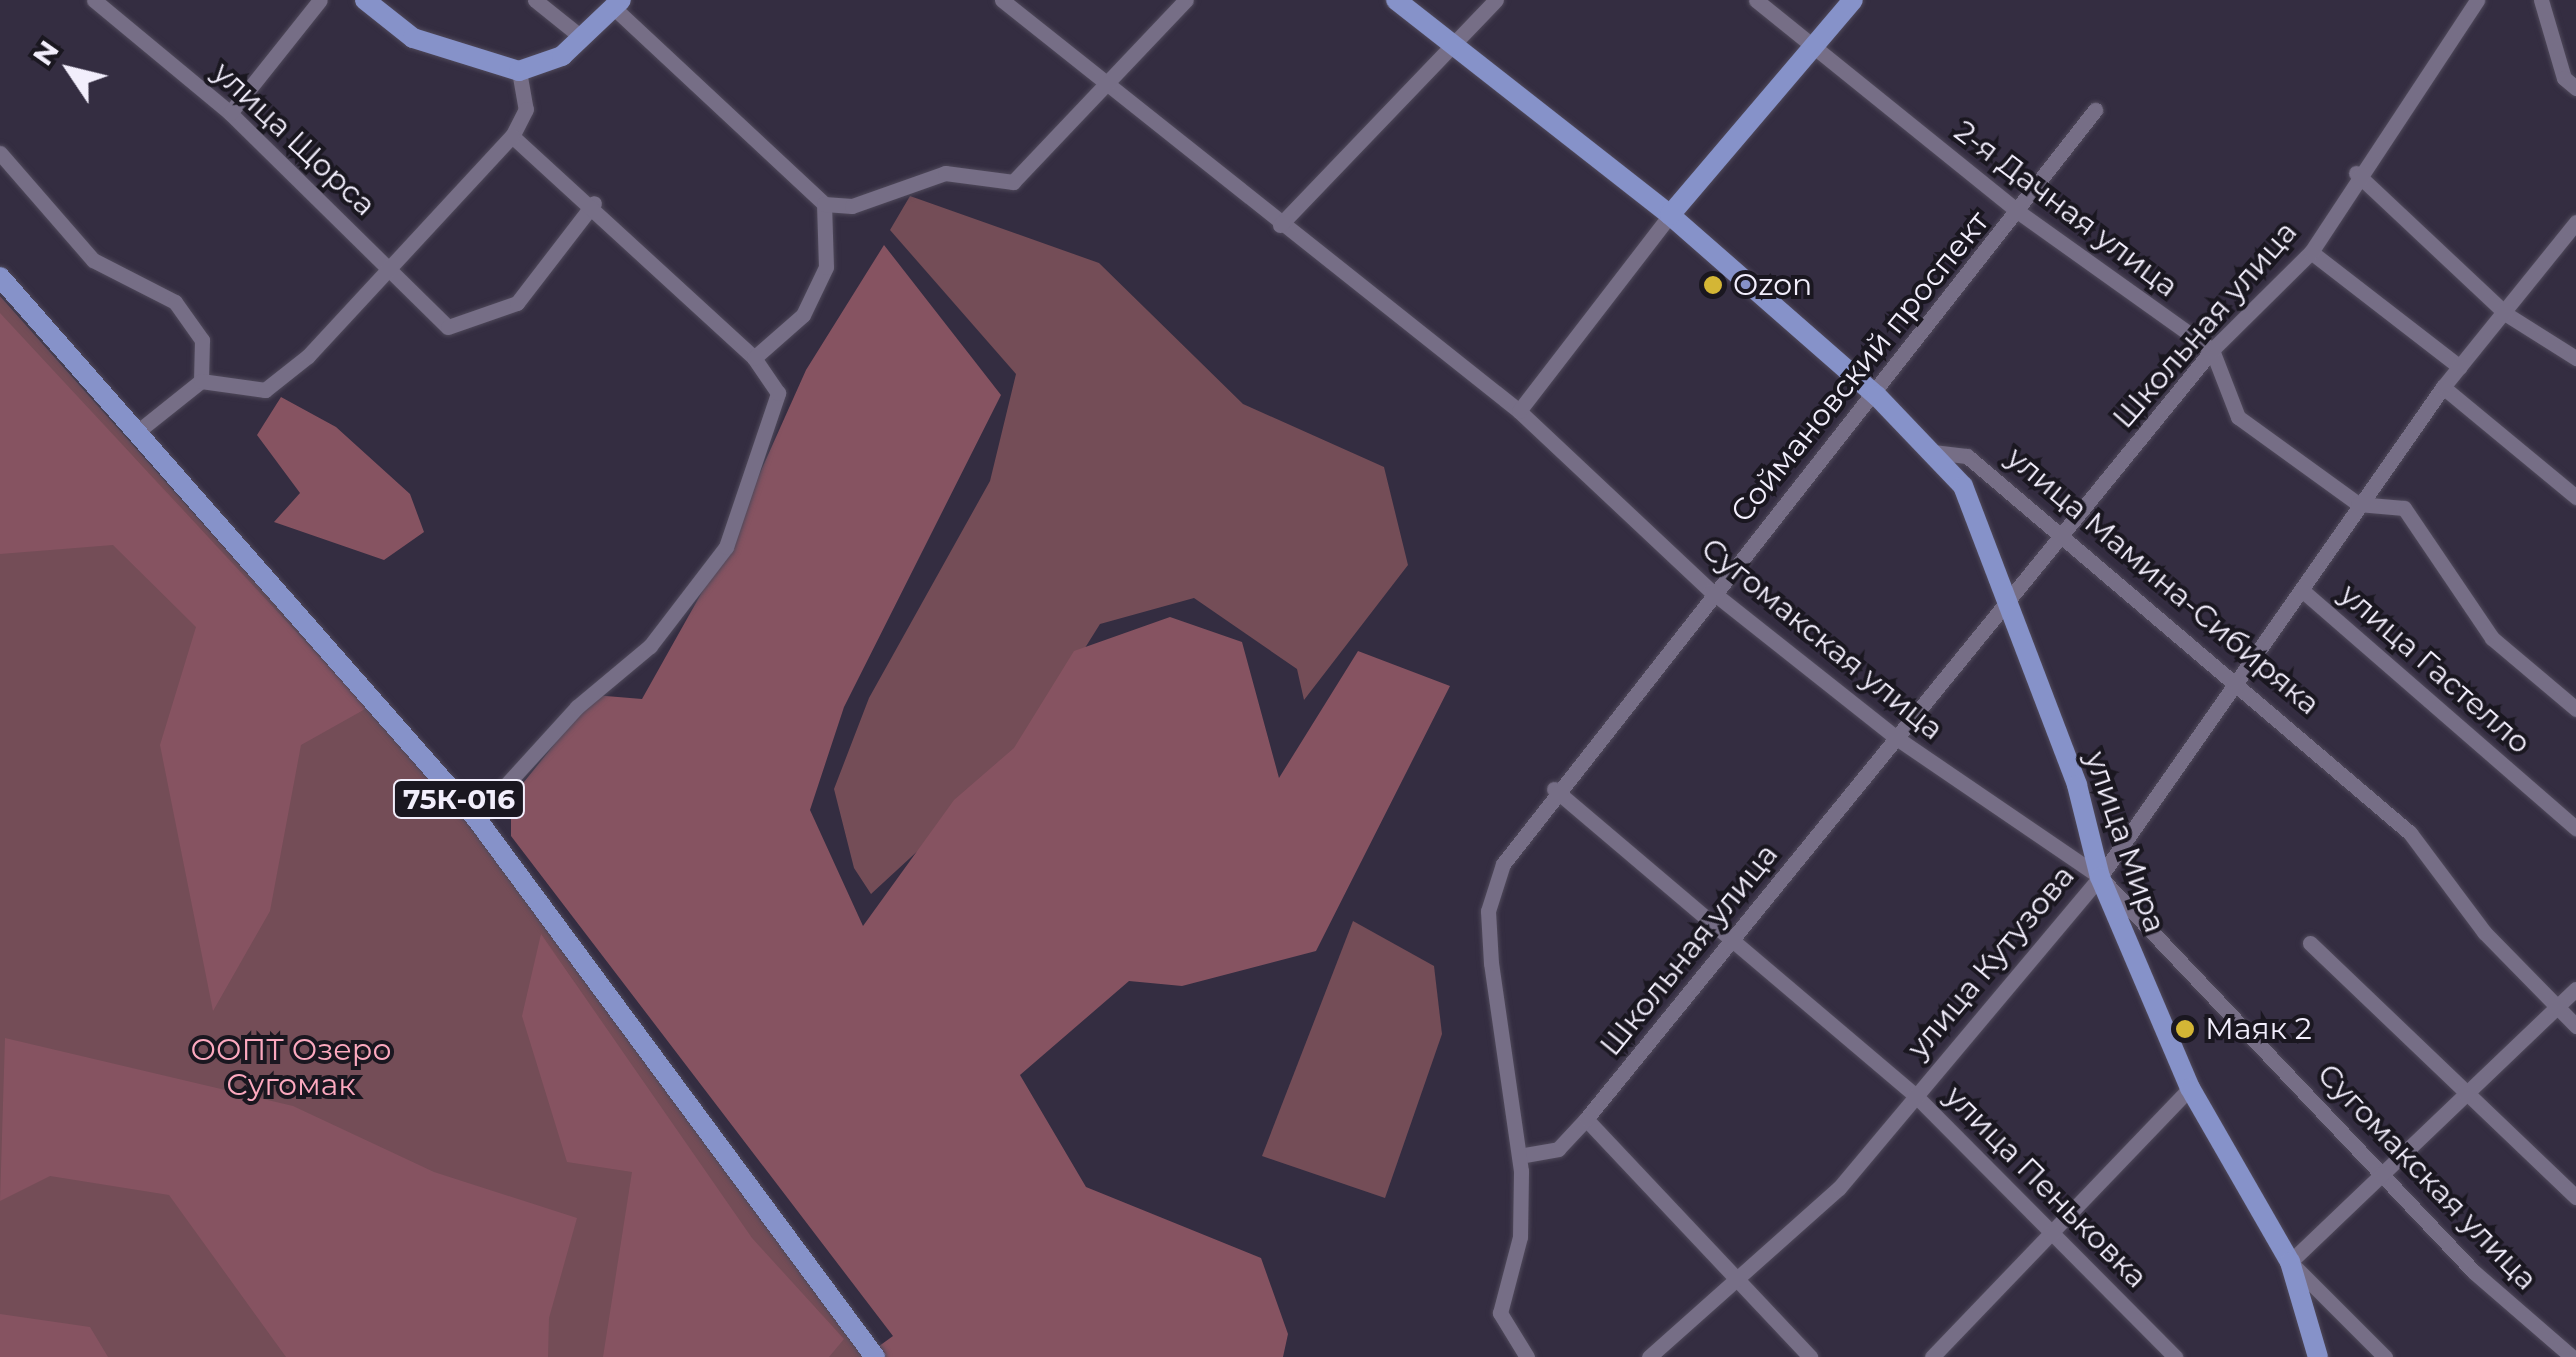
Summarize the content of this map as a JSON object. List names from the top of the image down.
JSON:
{
  "streets": {
    "main road": ["улица Мамина-Сибиряка", "75К-016", "улица Мира"],
    "street": [
      "улица Щорса",
      "2-я Дачная улица",
      "Школьная улица",
      "Соймановский проспект",
      "Сугомакская улица",
      "улица Гастелло",
      "улица Кутузова",
      "улица Пеньковка"
    ]
  },
  "crossings": [
    ["2-я Дачная улица", "Школьная улица"],
    ["2-я Дачная улица", "Соймановский проспект"],
    ["Школьная улица", "Соймановский проспект"],
    ["Школьная улица", "улица Мамина-Сибиряка"],
    ["Школьная улица", "Сугомакская улица"],
    ["Школьная улица", "улица Мира"],
    ["Школьная улица", "улица Пеньковка"],
    ["Соймановский проспект", "улица Мамина-Сибиряка"],
    ["Соймановский проспект", "Сугомакская улица"],
    ["Соймановский проспект", "улица Пеньковка"],
    ["улица Мамина-Сибиряка", "улица Мира"],
    ["улица Мамина-Сибиряка", "улица Кутузова"],
    ["Сугомакская улица", "улица Мира"],
    ["Сугомакская улица", "улица Кутузова"],
    ["улица Гастелло", "улица Кутузова"],
    ["улица Мира", "улица Кутузова"],
    ["улица Кутузова", "улица Пеньковка"]
  ],
  "parks": ["ООПТ Озеро Сугомак"],
  "places": ["Ozon", "Маяк 2"],
  "north": "top left"
}
